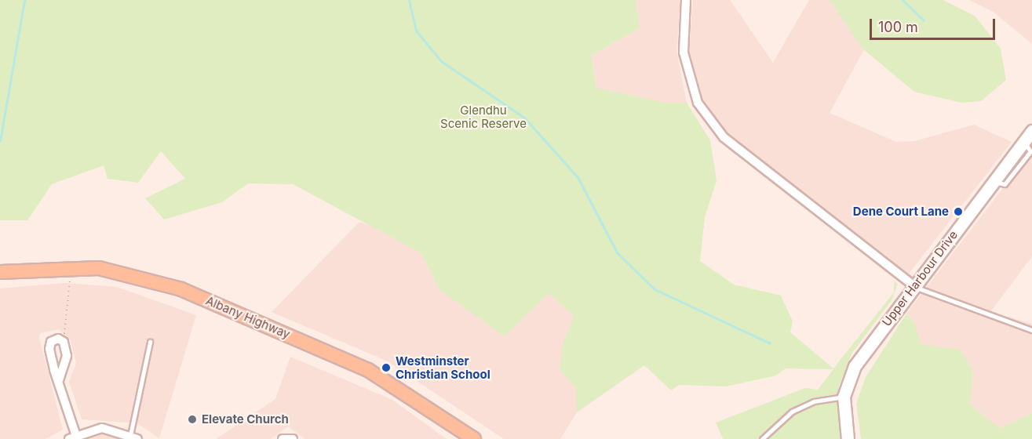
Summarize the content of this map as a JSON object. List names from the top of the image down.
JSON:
{
  "streets": {
    "main road": ["Upper Harbour Drive", "Albany Highway"]
  },
  "parks": ["Glendhu Scenic Reserve"],
  "places": ["Dene Court Lane", "Westminster Christian School", "Elevate Church"],
  "scale_bar": "100 m"
}
